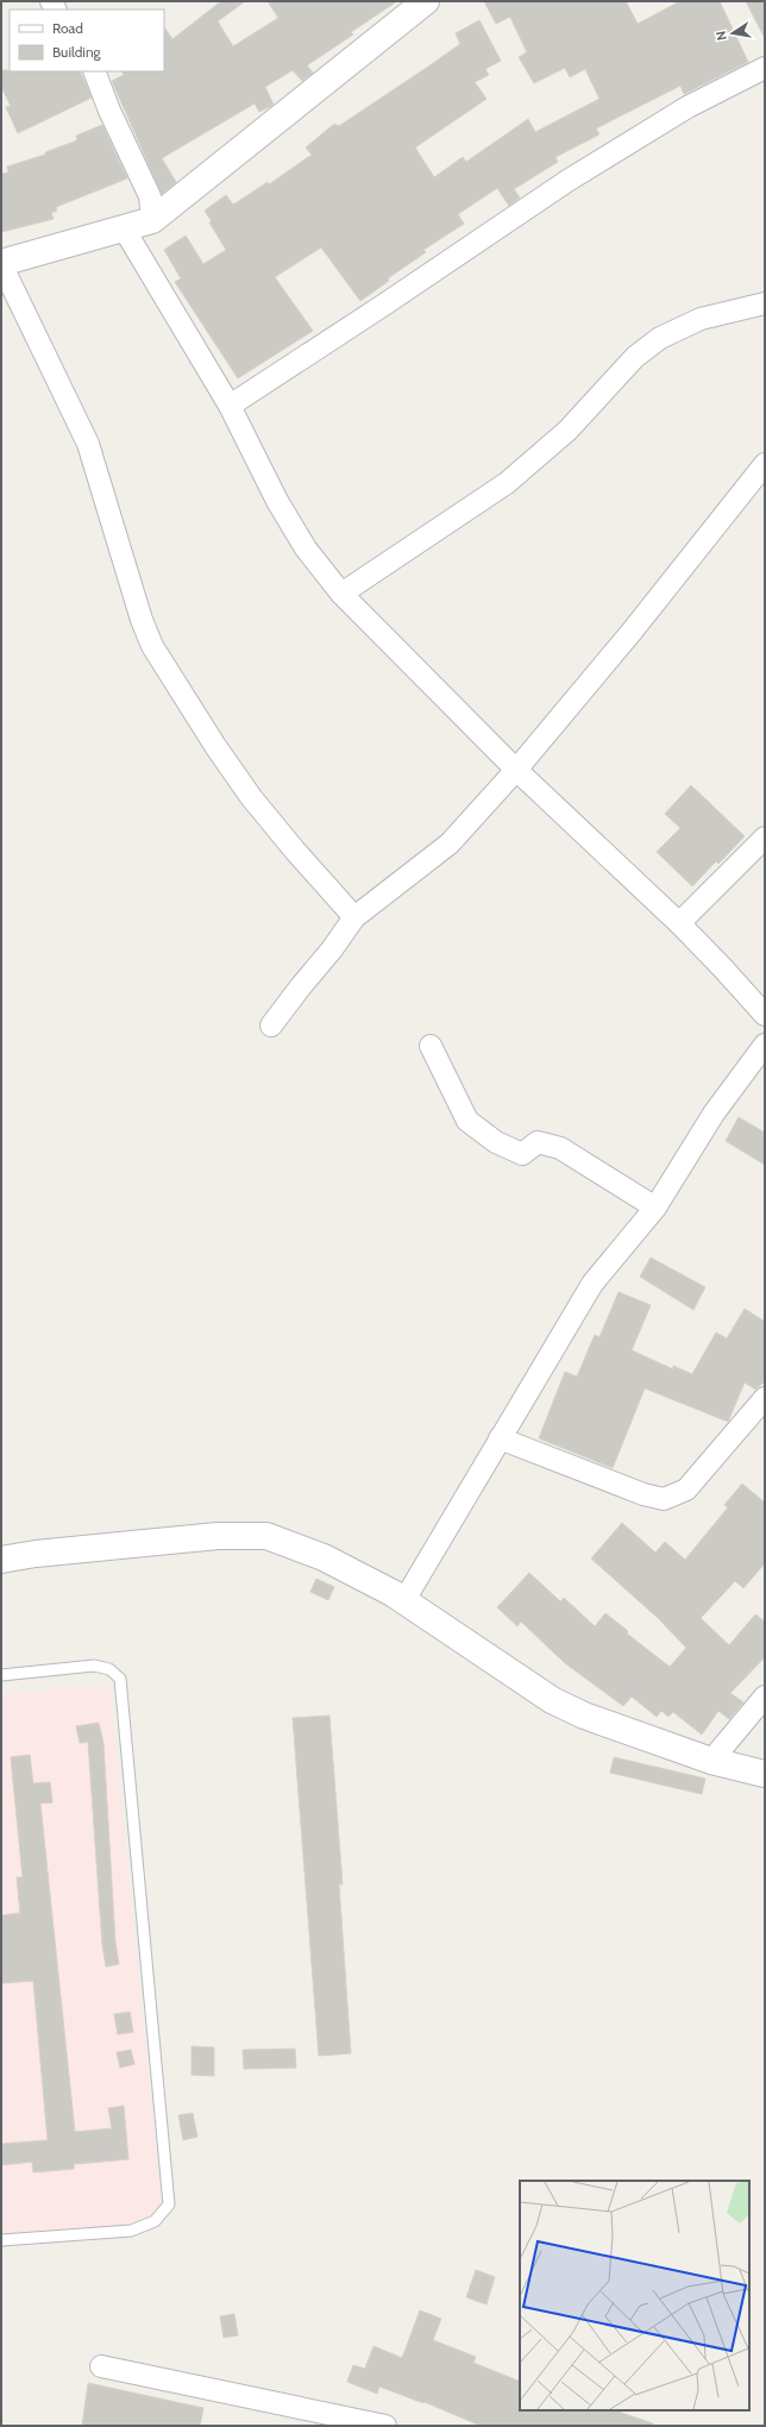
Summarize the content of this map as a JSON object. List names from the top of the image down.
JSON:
{
  "legend": ["Road", "Building"],
  "north": "left"
}
